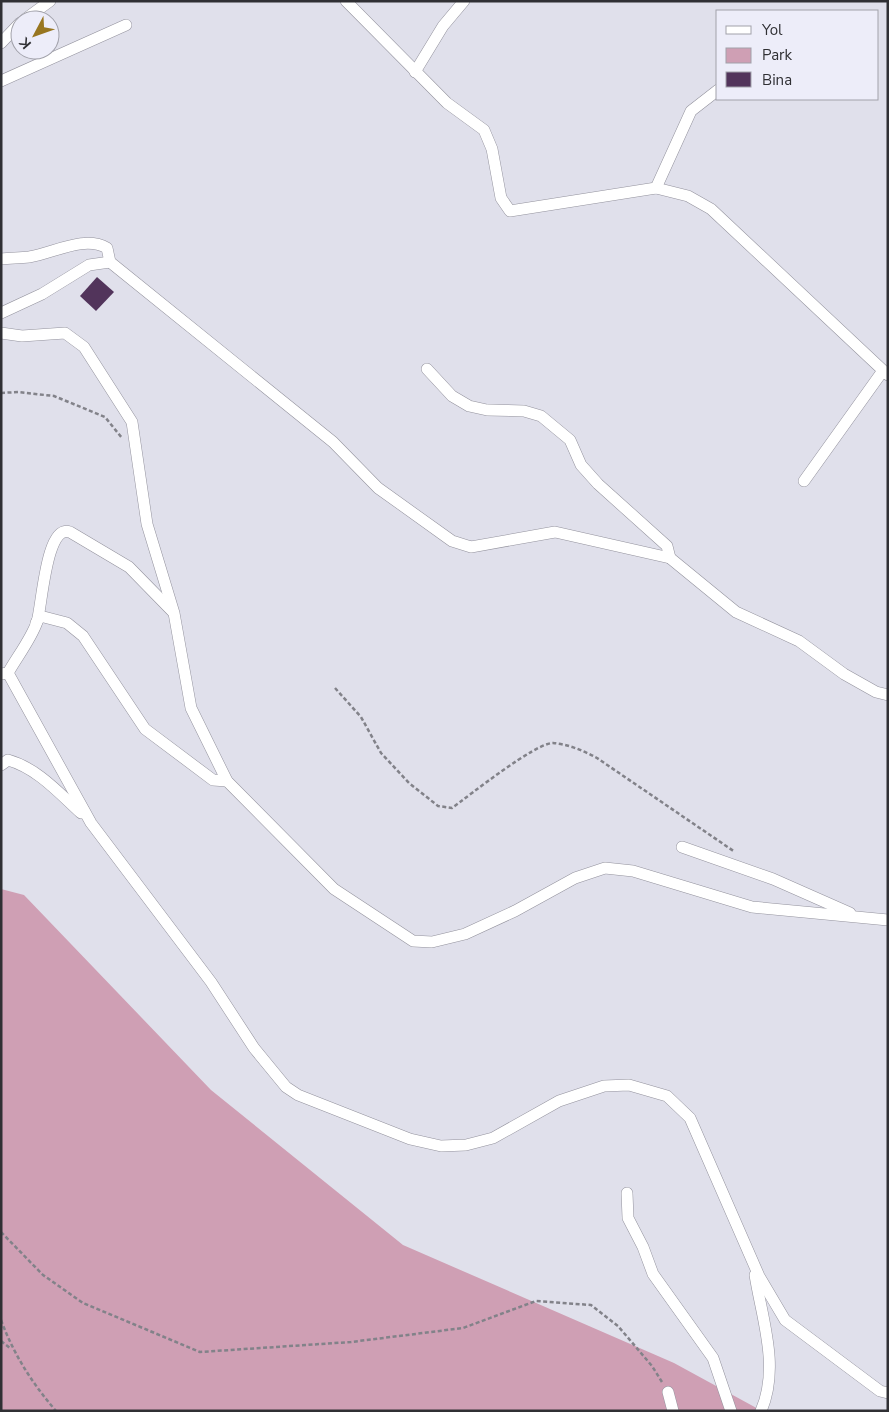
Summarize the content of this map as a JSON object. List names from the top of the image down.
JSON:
{
  "legend": ["Yol", "Park", "Bina"],
  "north": "bottom left"
}
